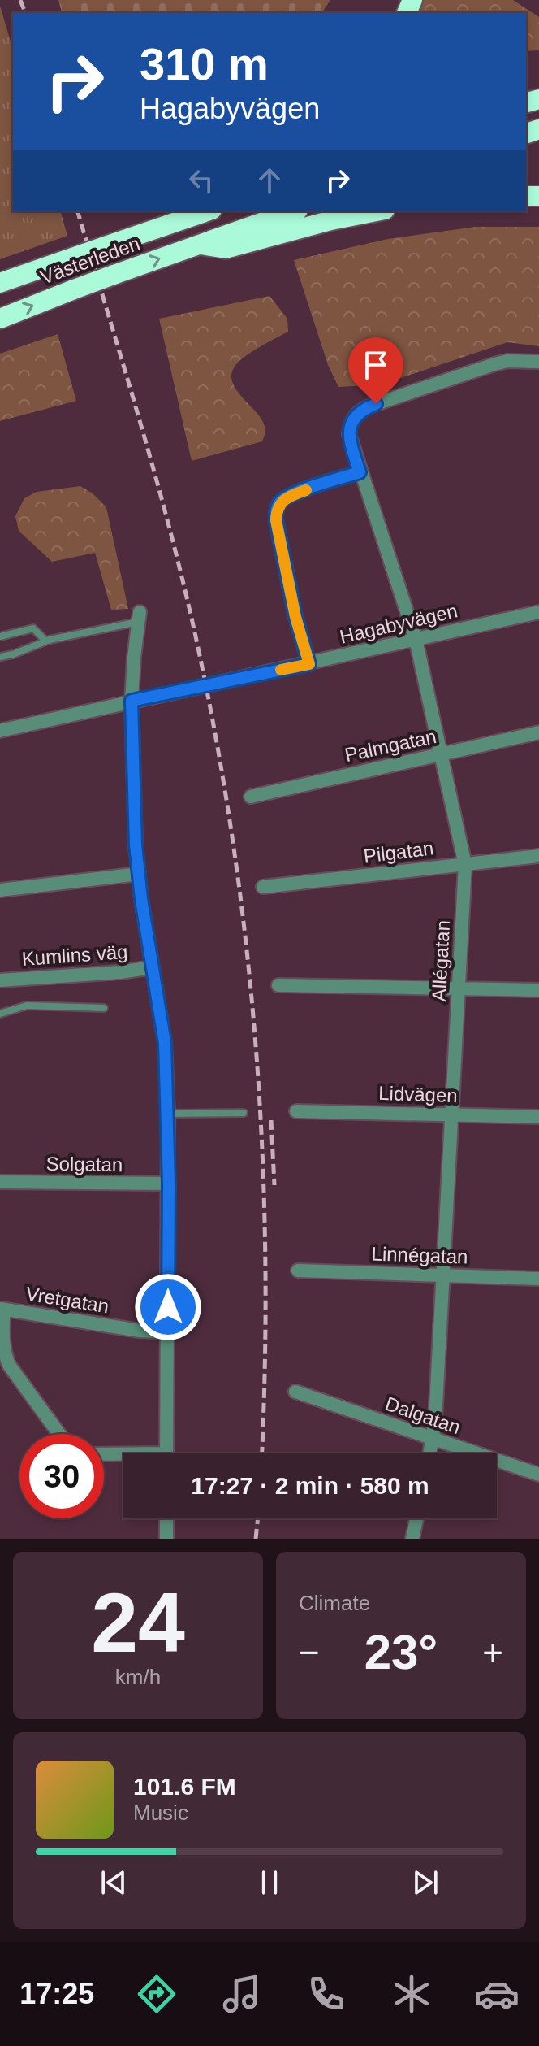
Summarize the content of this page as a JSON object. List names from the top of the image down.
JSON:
{
  "streets": {
    "highway": ["Västerleden"],
    "street": [
      "Hagabyvägen",
      "Palmgatan",
      "Pilgatan",
      "Kumlins väg",
      "Allégatan",
      "Lidvägen",
      "Solgatan",
      "Linnégatan",
      "Vretgatan",
      "Dalgatan"
    ]
  },
  "crossings": [
    ["Hagabyvägen", "Allégatan"],
    ["Palmgatan", "Allégatan"],
    ["Pilgatan", "Allégatan"],
    ["Allégatan", "Lidvägen"],
    ["Allégatan", "Linnégatan"],
    ["Allégatan", "Dalgatan"]
  ],
  "page": {
    "turn": ["310 m", "Hagabyvägen"],
    "limit": "30",
    "trip": "17:27 · 2 min · 580 m",
    "tile": [
      ["24", "km/h"],
      "Climate"
    ],
    "heat": ["−", "23°", "+"],
    "song": ["101.6 FM", "Music"],
    "tabs": "17:25"
  }
}
